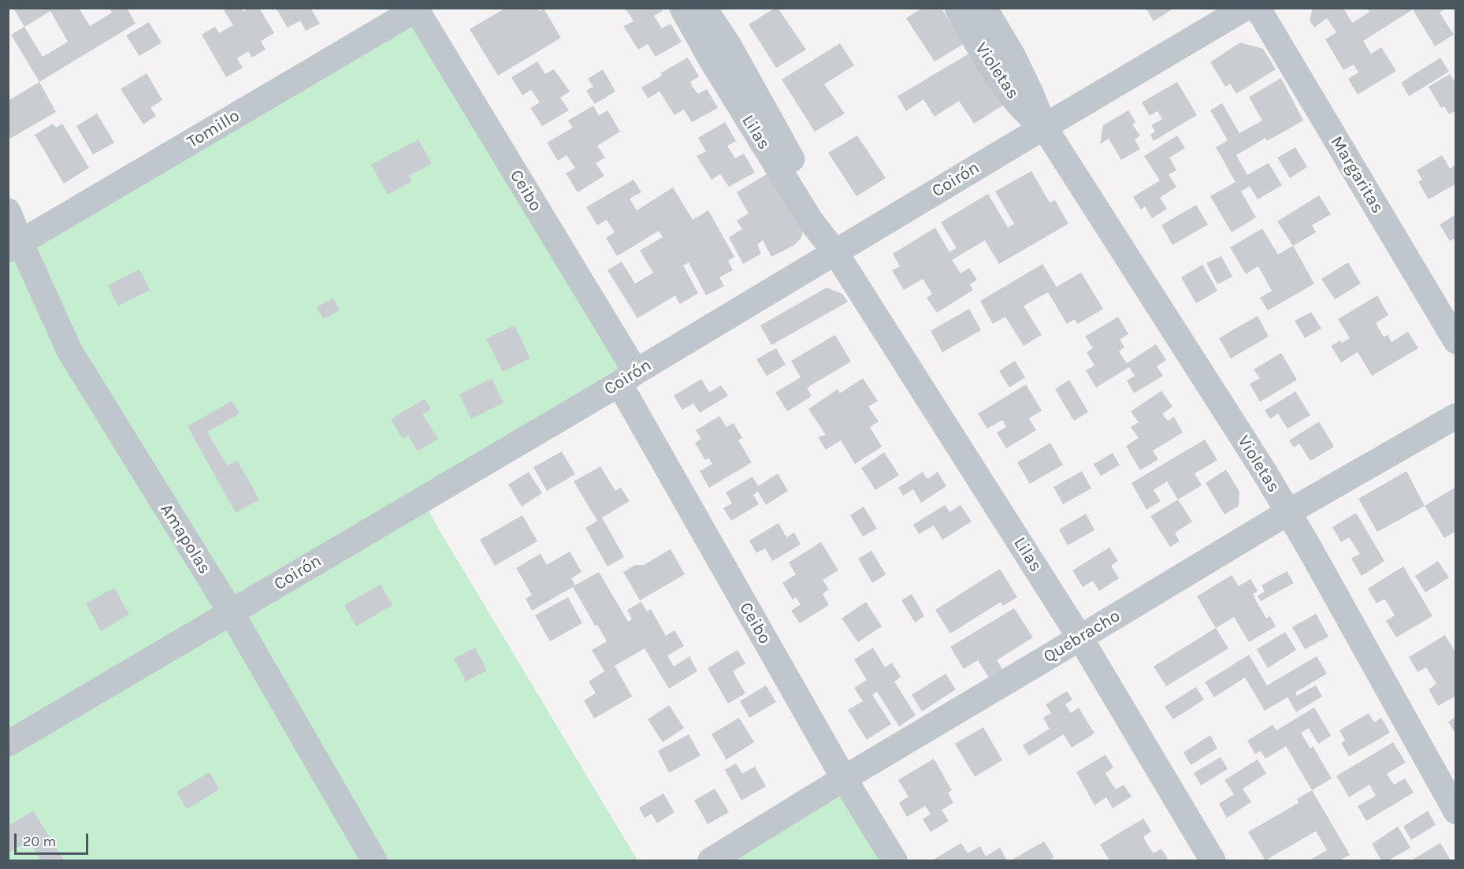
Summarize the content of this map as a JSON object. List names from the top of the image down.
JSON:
{
  "streets": {
    "street": [
      "Violetas",
      "Tomillo",
      "Lilas",
      "Margaritas",
      "Coirón",
      "Ceibo",
      "Amapolas",
      "Quebracho"
    ]
  },
  "crossings": [
    ["Violetas", "Coirón"],
    ["Violetas", "Quebracho"],
    ["Tomillo", "Ceibo"],
    ["Tomillo", "Amapolas"],
    ["Lilas", "Coirón"],
    ["Lilas", "Quebracho"],
    ["Coirón", "Ceibo"],
    ["Coirón", "Amapolas"],
    ["Ceibo", "Quebracho"]
  ],
  "scale_bar": "20 m"
}
